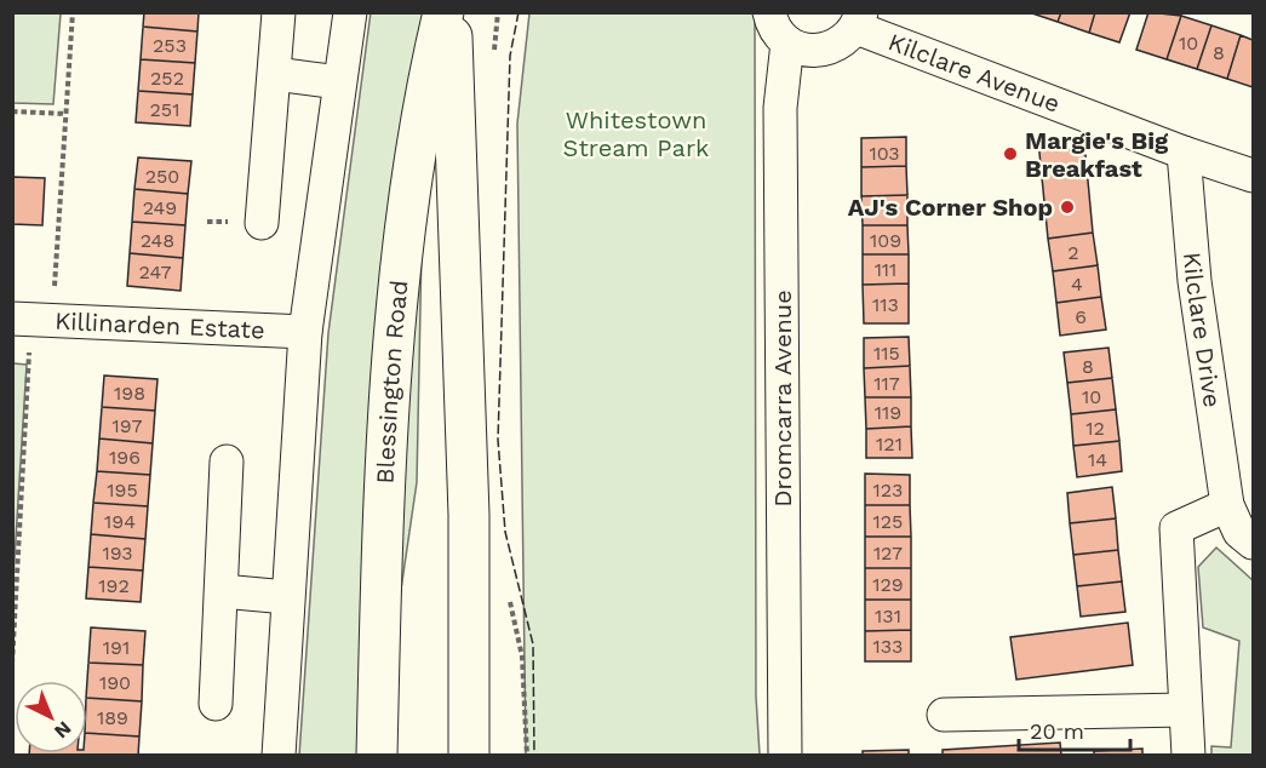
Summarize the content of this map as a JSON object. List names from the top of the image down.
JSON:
{
  "streets": {
    "main road": ["Blessington Road"],
    "street": [
      "Kilclare Avenue",
      "Killinarden Estate",
      "Kilclare Drive",
      "Dromcarra Avenue"
    ]
  },
  "crossings": [
    ["Kilclare Avenue", "Kilclare Drive"]
  ],
  "parks": ["Whitestown Stream Park"],
  "places": ["Margie's Big Breakfast", "AJ's Corner Shop"],
  "house_numbers": [
    "10",
    "253",
    "8",
    "252",
    "251",
    "103",
    "250",
    "249",
    "248",
    "109",
    "2",
    "111",
    "247",
    "4",
    "113",
    "6",
    "115",
    "8",
    "117",
    "198",
    "10",
    "119",
    "197",
    "12",
    "121",
    "196",
    "14",
    "195",
    "123",
    "194",
    "125",
    "193",
    "127",
    "129",
    "192",
    "131",
    "133",
    "191",
    "190",
    "189"
  ],
  "scale_bar": "20 m",
  "north": "bottom right"
}
